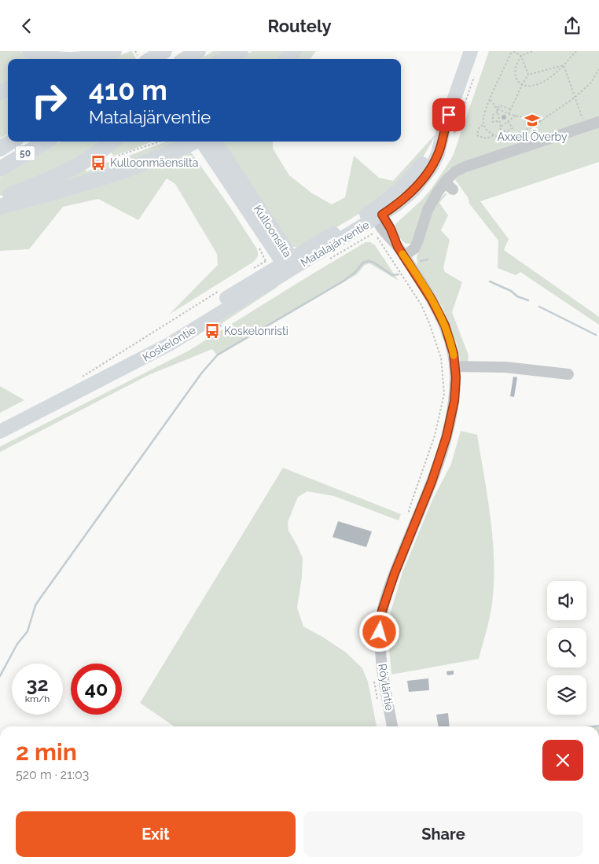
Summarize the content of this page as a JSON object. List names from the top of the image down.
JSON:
{
  "streets": {
    "highway": ["50"],
    "main road": ["Kulloonsilta", "Matalajärventie", "Koskelontie"],
    "street": ["Röyläntie"]
  },
  "crossings": [
    ["Kulloonsilta", "Matalajärventie"],
    ["Kulloonsilta", "Koskelontie"],
    ["Matalajärventie", "Koskelontie"],
    ["Matalajärventie", "Röyläntie"]
  ],
  "places": {
    "school or university": ["Axxell Överby"],
    "bus stop": ["Kulloonmäensilta", "Koskelonristi"]
  },
  "page": {
    "header": "Routely",
    "turn": ["410 m", "Matalajärventie"],
    "speed": "32 km/h",
    "limit": "40",
    "heading": ["2 min", "520 m · 21:03"],
    "buttons": ["Exit", "Share"]
  }
}
